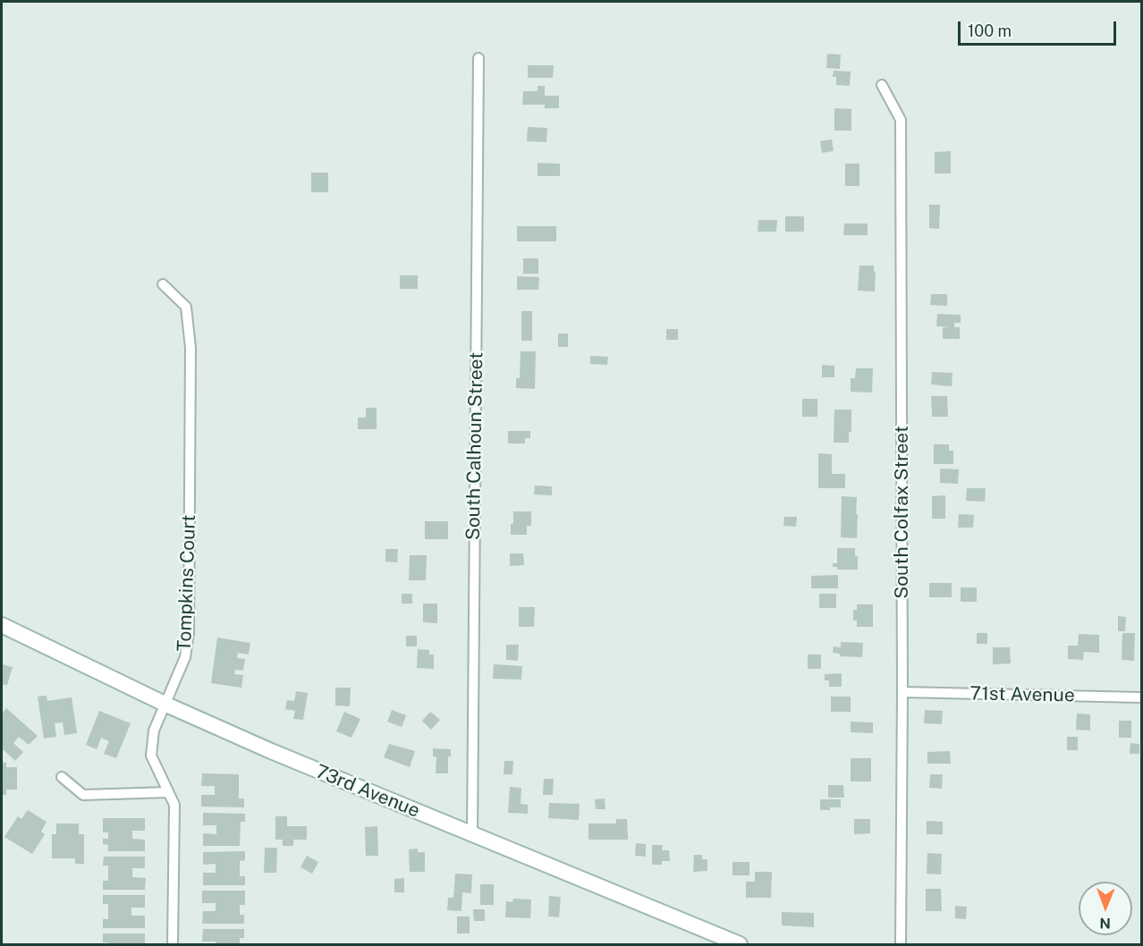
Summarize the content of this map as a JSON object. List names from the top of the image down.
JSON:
{
  "streets": {
    "street": [
      "South Calhoun Street",
      "South Colfax Street",
      "Tompkins Court",
      "71st Avenue",
      "73rd Avenue"
    ]
  },
  "crossings": [
    ["South Calhoun Street", "73rd Avenue"],
    ["South Colfax Street", "71st Avenue"],
    ["Tompkins Court", "73rd Avenue"]
  ],
  "scale_bar": "100 m",
  "north": "bottom"
}
